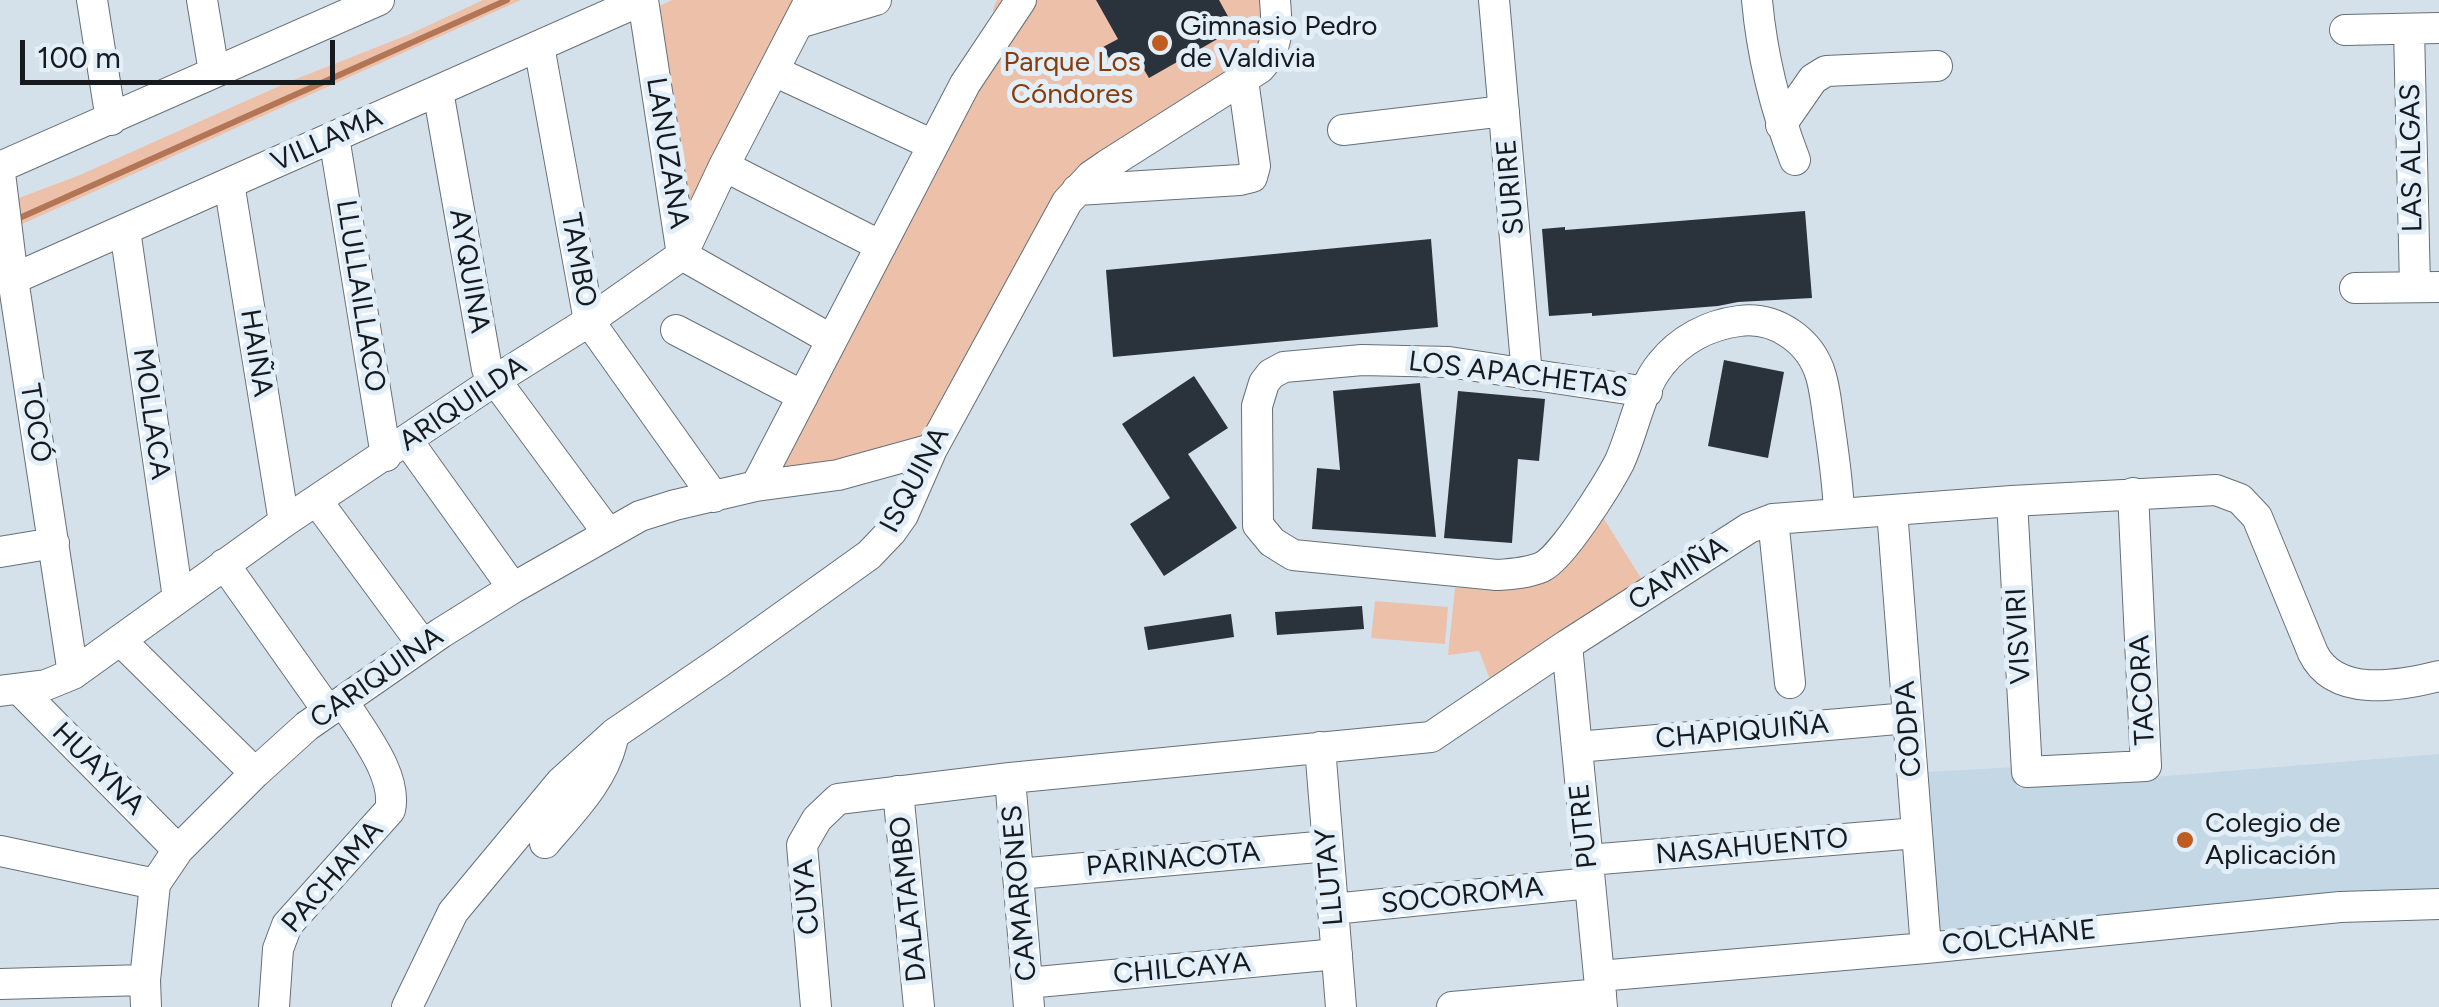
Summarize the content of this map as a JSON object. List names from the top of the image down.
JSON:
{
  "streets": {
    "street": [
      "VILLAMA",
      "LANUZANA",
      "LAS ALGAS",
      "SURIRE",
      "TAMBO",
      "AYQUINA",
      "LLULLAILLACO",
      "HAIÑA",
      "LOS APACHETAS",
      "ARIQUILDA",
      "MOLLACA",
      "TOCÓ",
      "ISQUINA",
      "CAMIÑA",
      "VISVIRI",
      "CARIQUINA",
      "TACORA",
      "CODPA",
      "CHAPIQUIÑA",
      "HUAYNA",
      "PUTRE",
      "NASAHUENTO",
      "PARINACOTA",
      "PACHAMA",
      "LLUTAY",
      "CAMARONES",
      "SOCOROMA",
      "CUYA",
      "DALATAMBO",
      "COLCHANE",
      "CHILCAYA"
    ]
  },
  "crossings": [
    ["VILLAMA", "LANUZANA"],
    ["VILLAMA", "TAMBO"],
    ["VILLAMA", "AYQUINA"],
    ["VILLAMA", "LLULLAILLACO"],
    ["VILLAMA", "HAIÑA"],
    ["VILLAMA", "MOLLACA"],
    ["VILLAMA", "TOCÓ"],
    ["LANUZANA", "ARIQUILDA"],
    ["SURIRE", "LOS APACHETAS"],
    ["TAMBO", "ARIQUILDA"],
    ["TAMBO", "CARIQUINA"],
    ["AYQUINA", "ARIQUILDA"],
    ["AYQUINA", "CARIQUINA"],
    ["LLULLAILLACO", "ARIQUILDA"],
    ["HAIÑA", "ARIQUILDA"],
    ["LOS APACHETAS", "CAMIÑA"],
    ["ARIQUILDA", "MOLLACA"],
    ["ARIQUILDA", "TOCÓ"],
    ["ARIQUILDA", "HUAYNA"],
    ["ARIQUILDA", "PACHAMA"],
    ["ISQUINA", "CARIQUINA"],
    ["CAMIÑA", "VISVIRI"],
    ["CAMIÑA", "TACORA"],
    ["CAMIÑA", "CODPA"],
    ["CAMIÑA", "PUTRE"],
    ["CAMIÑA", "LLUTAY"],
    ["CAMIÑA", "CAMARONES"],
    ["CAMIÑA", "CUYA"],
    ["CAMIÑA", "DALATAMBO"],
    ["VISVIRI", "TACORA"],
    ["CARIQUINA", "HUAYNA"],
    ["CARIQUINA", "PACHAMA"],
    ["CODPA", "CHAPIQUIÑA"],
    ["CODPA", "NASAHUENTO"],
    ["CODPA", "COLCHANE"],
    ["CHAPIQUIÑA", "PUTRE"],
    ["PUTRE", "NASAHUENTO"],
    ["PUTRE", "SOCOROMA"],
    ["PUTRE", "COLCHANE"],
    ["NASAHUENTO", "SOCOROMA"],
    ["PARINACOTA", "LLUTAY"],
    ["PARINACOTA", "CAMARONES"],
    ["LLUTAY", "SOCOROMA"],
    ["LLUTAY", "CHILCAYA"],
    ["CAMARONES", "CHILCAYA"]
  ],
  "parks": ["Parque Los Cóndores"],
  "places": ["Gimnasio Pedro de Valdivia", "Colegio de Aplicación"],
  "scale_bar": "100 m"
}
